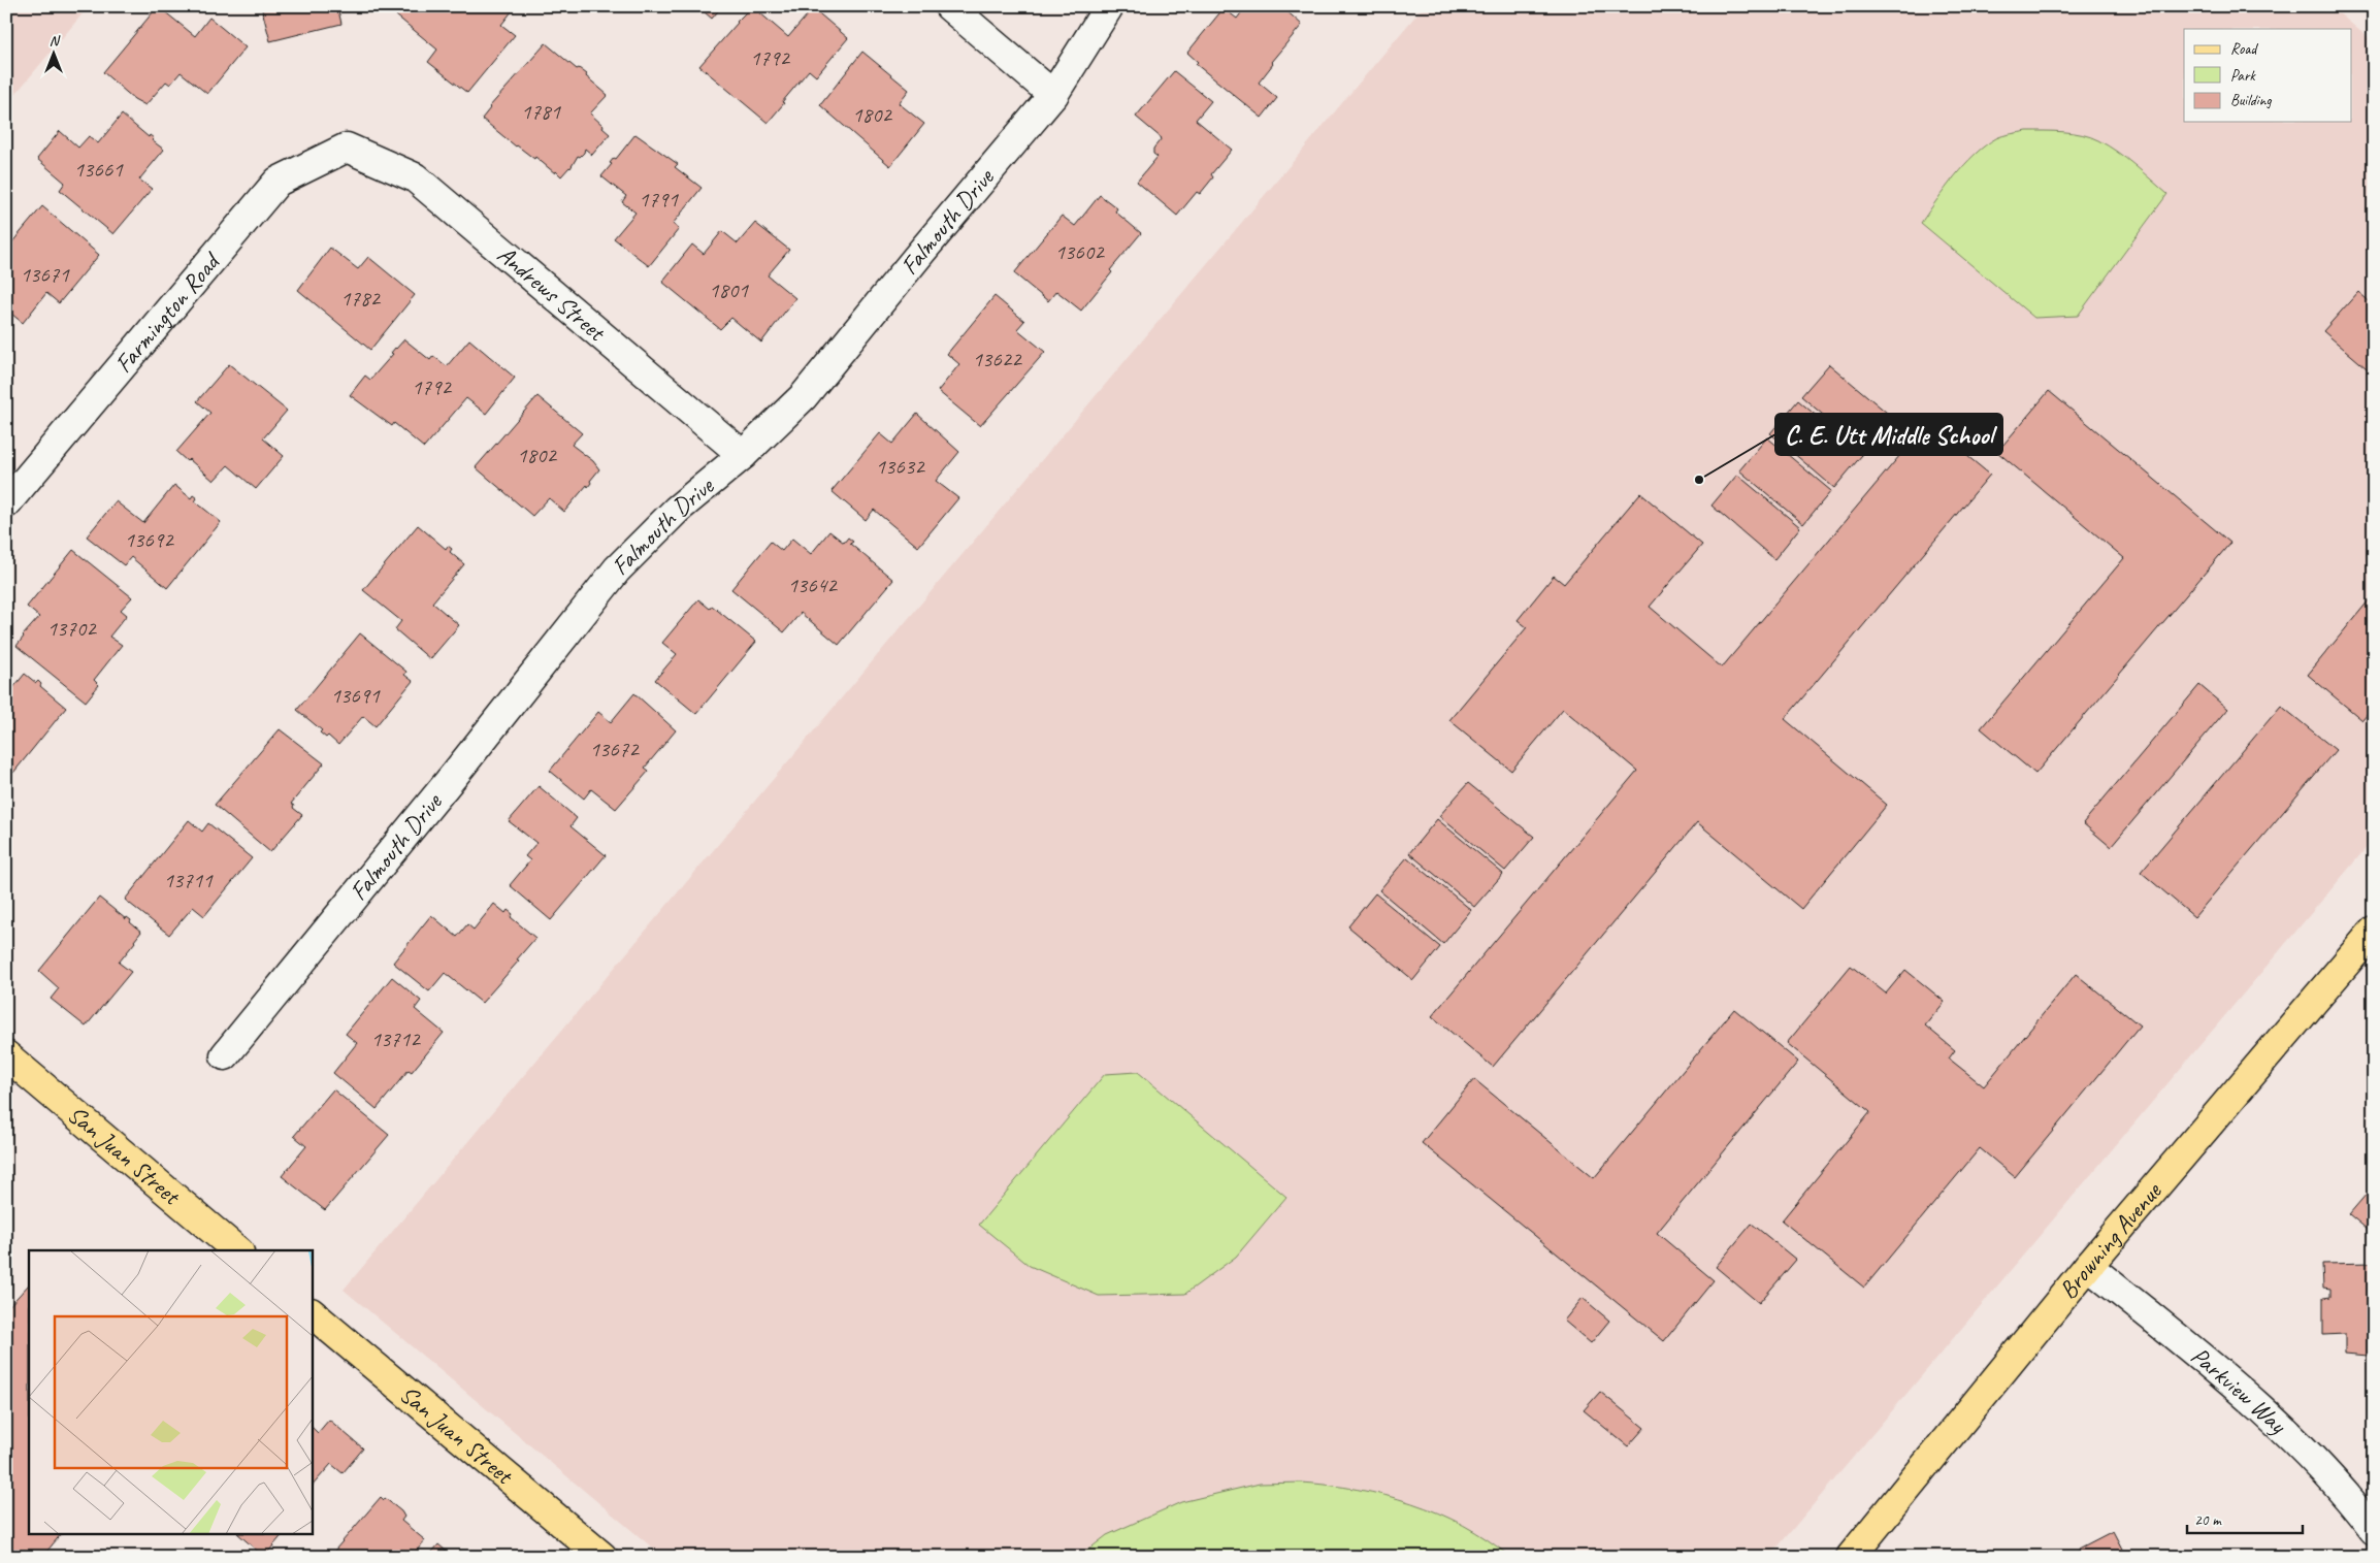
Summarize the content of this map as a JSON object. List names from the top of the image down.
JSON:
{
  "streets": {
    "main road": ["San Juan Street", "Browning Avenue"],
    "street": [
      "Falmouth Drive",
      "Andrews Street",
      "Farmington Road",
      "Parkview Way"
    ]
  },
  "crossings": [
    ["Falmouth Drive", "Andrews Street"],
    ["Andrews Street", "Farmington Road"],
    ["Browning Avenue", "Parkview Way"]
  ],
  "places": ["C. E. Utt Middle School"],
  "house_numbers": [
    "1792",
    "1781",
    "1802",
    "13661",
    "1791",
    "13602",
    "13671",
    "1801",
    "1782",
    "13622",
    "1792",
    "1802",
    "13632",
    "13692",
    "13642",
    "13702",
    "13691",
    "13672",
    "13711",
    "13712"
  ],
  "legend": ["Road", "Park", "Building"],
  "scale_bar": "20 m",
  "north": "top"
}
